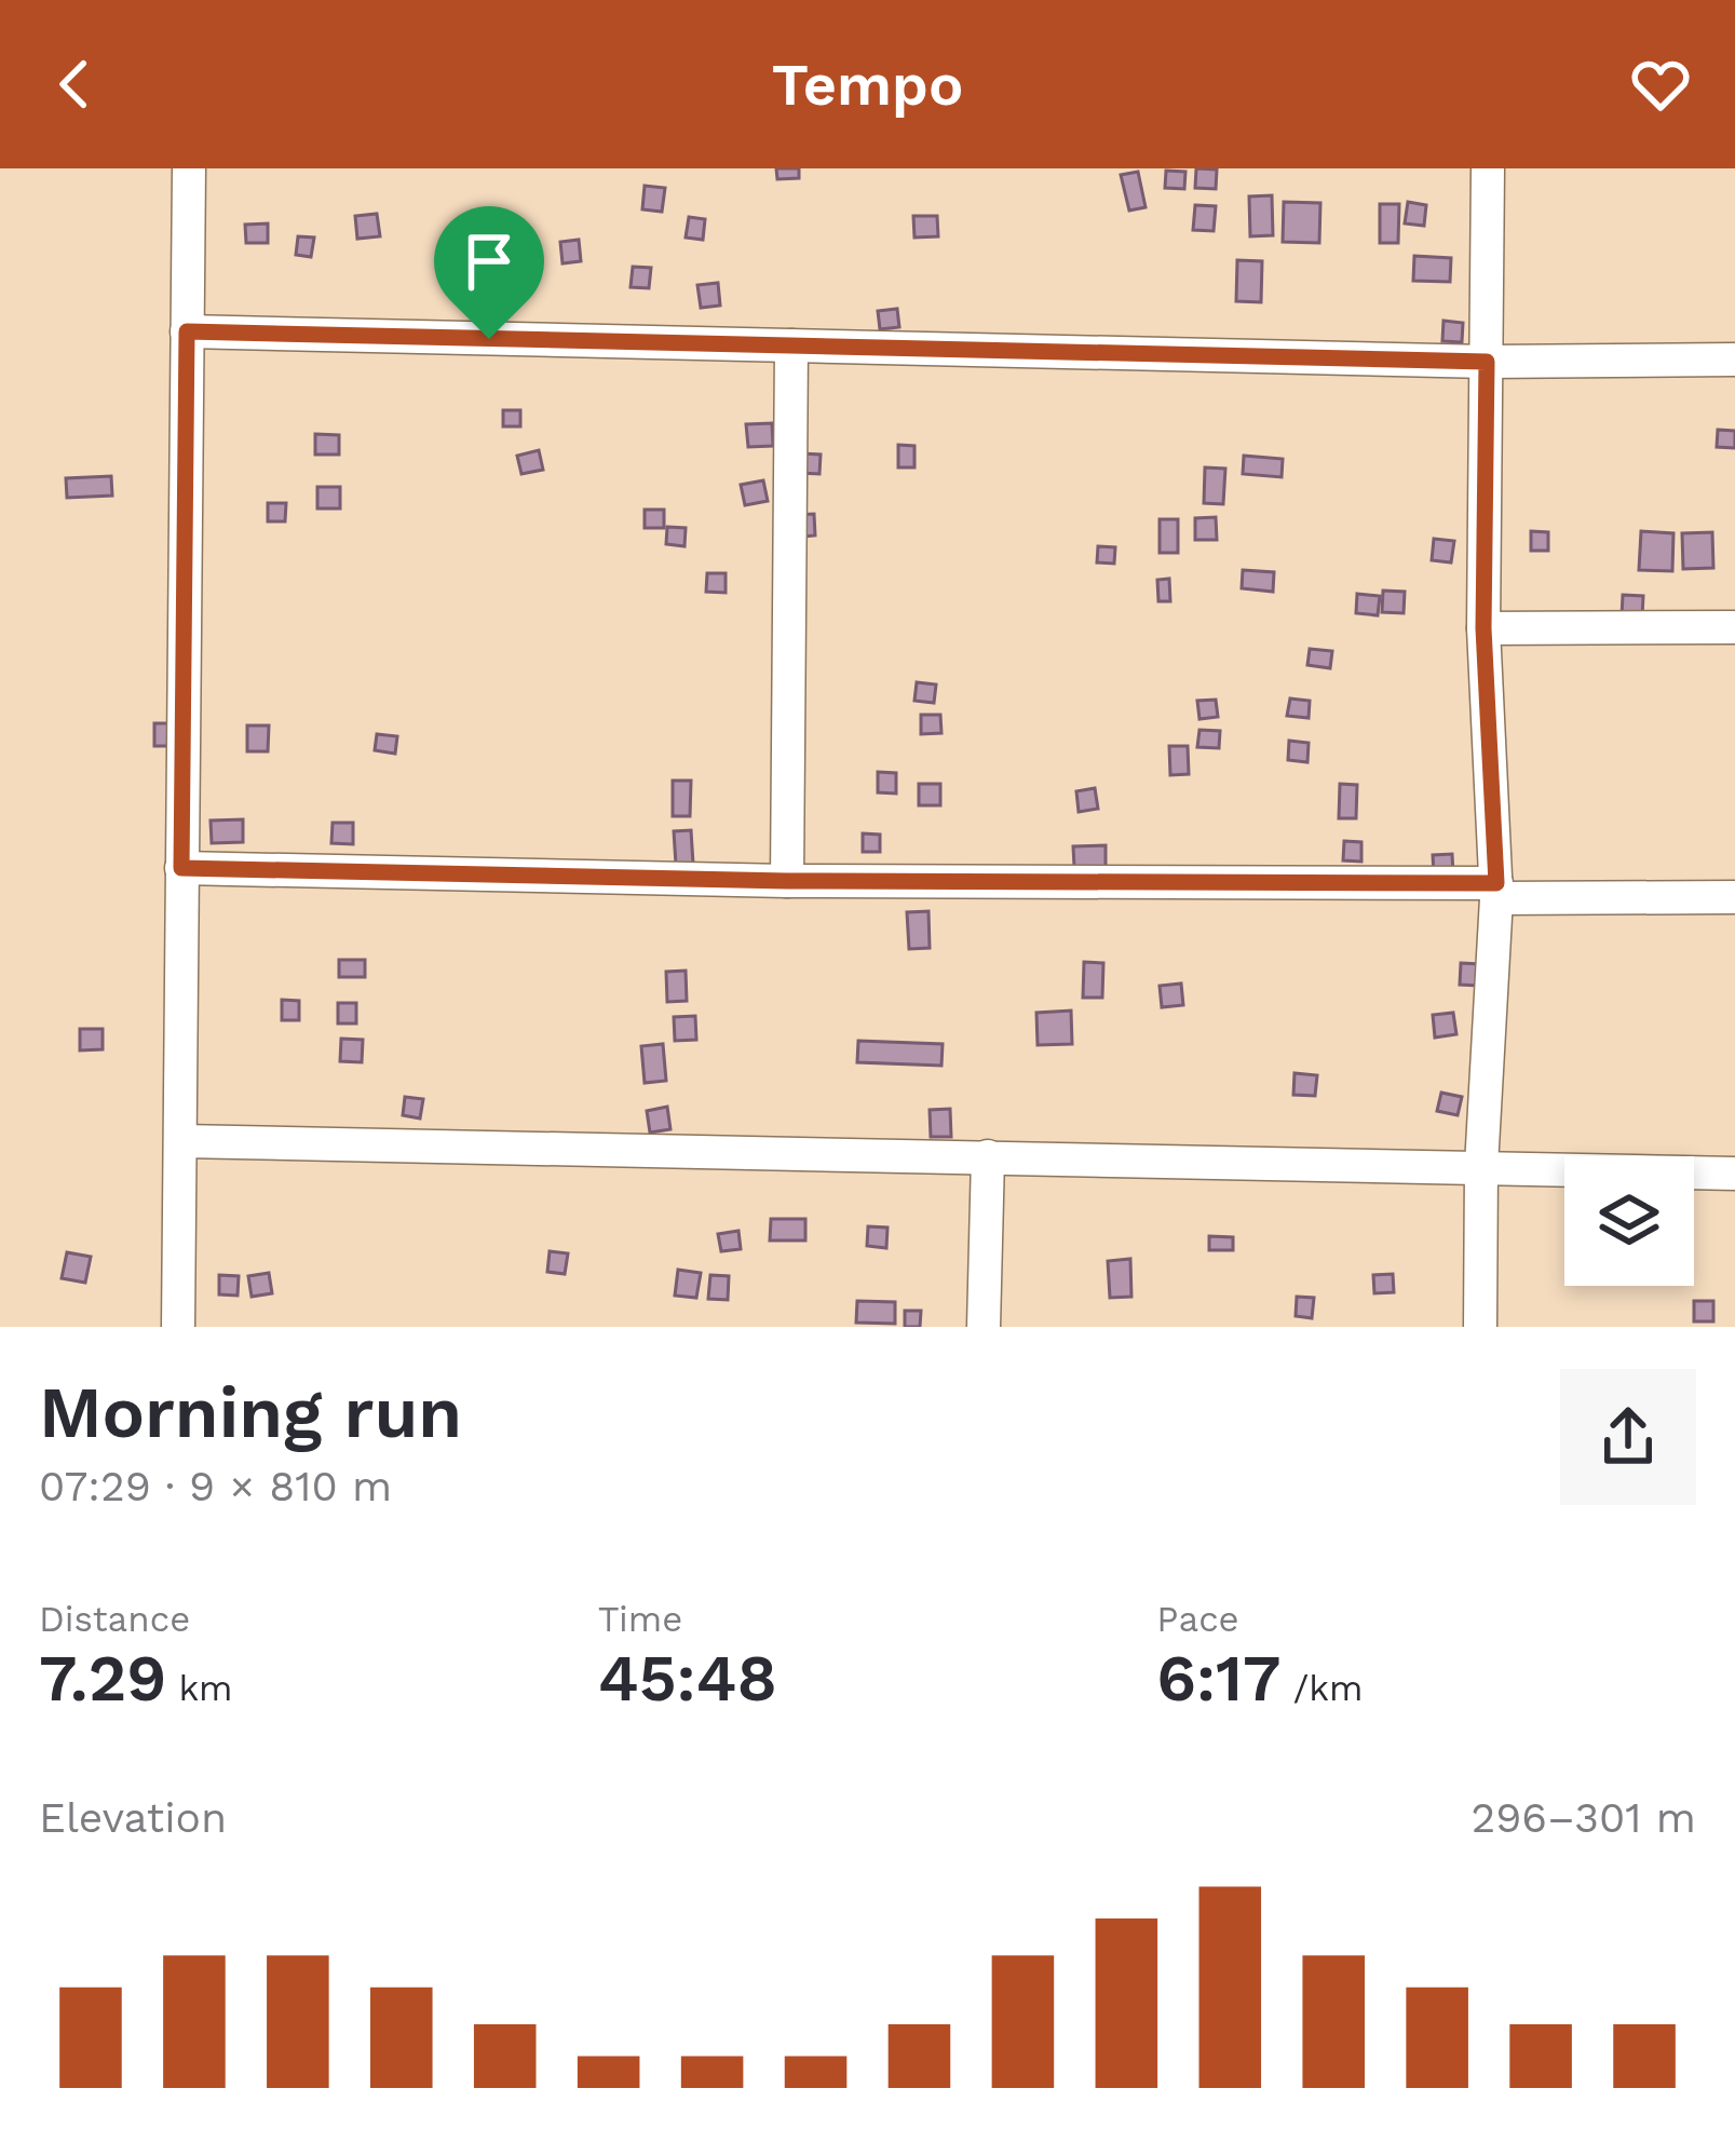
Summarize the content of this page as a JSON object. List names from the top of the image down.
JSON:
{
  "page": {
    "header": "Tempo",
    "heading": ["Morning run", "07:29 · 9 × 810 m"],
    "stats": [
      ["Distance", "7.29 km"],
      ["Time", "45:48"],
      ["Pace", "6:17 /km"]
    ],
    "chart": ["Elevation", "296–301 m"]
  }
}
